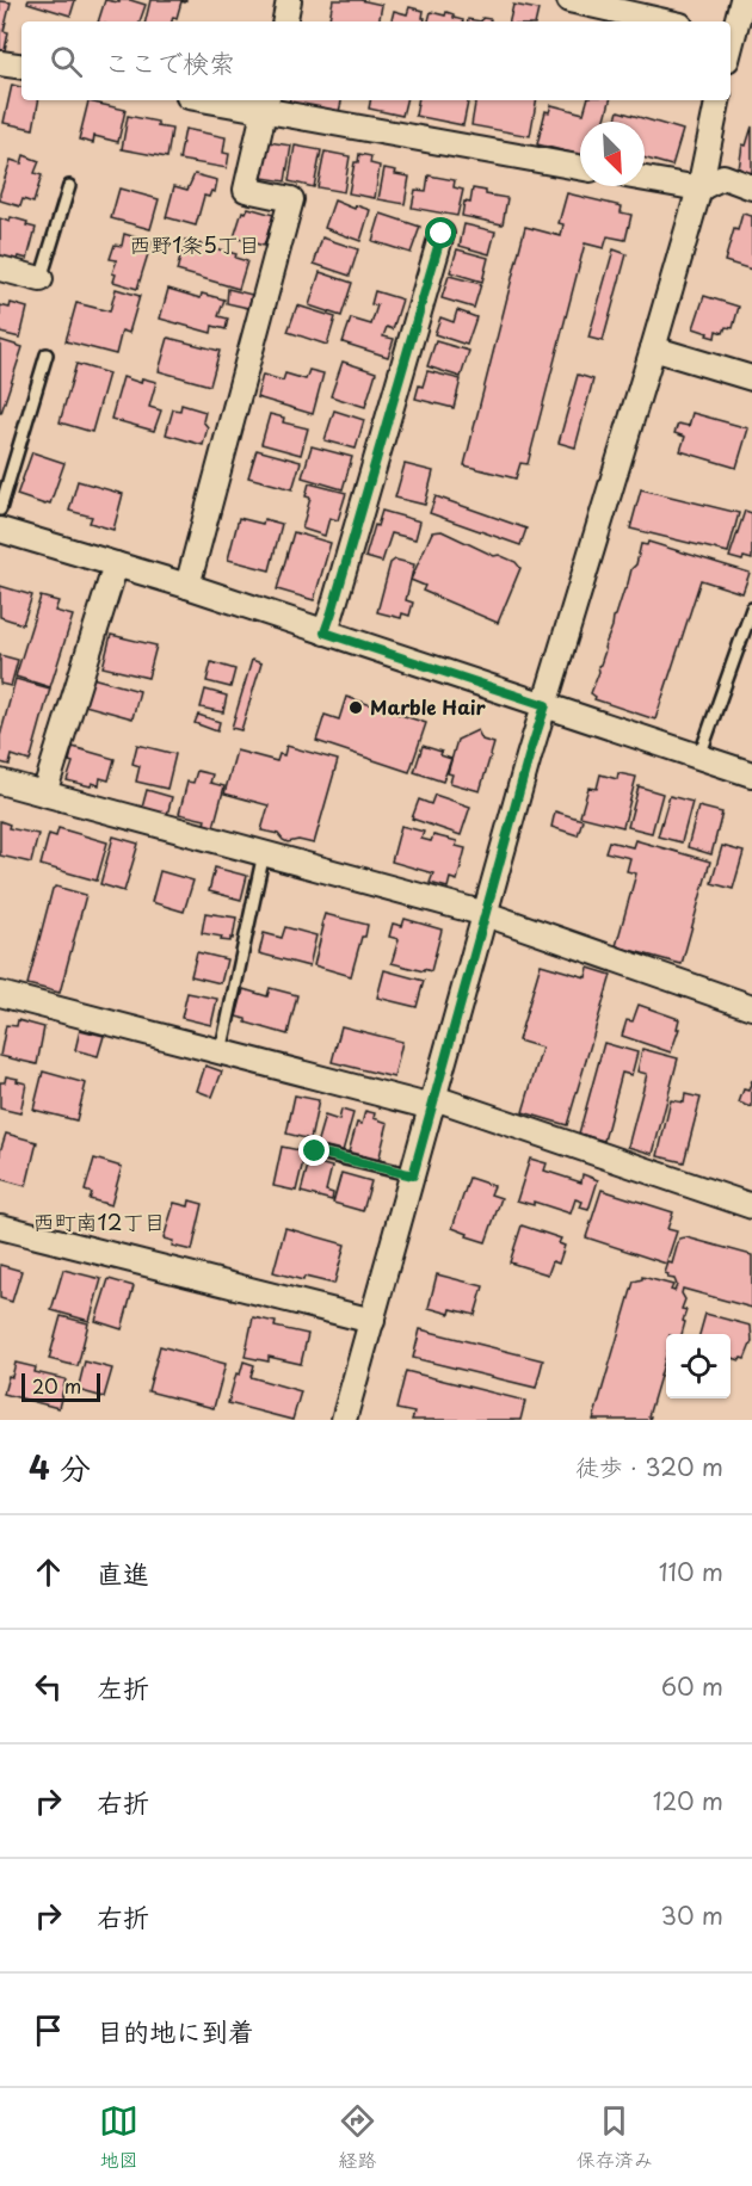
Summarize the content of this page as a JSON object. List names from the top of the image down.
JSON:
{
  "districts": ["西野1条5丁目", "西町南12丁目"],
  "places": ["Marble Hair"],
  "scale_bar": "20 m",
  "north": "bottom right",
  "page": {
    "search": "ここで検索",
    "scale": "20 m",
    "heading": ["4 分", "徒歩 · 320 m"],
    "list": [
      ["直進", "110 m"],
      ["左折", "60 m"],
      ["右折", "120 m"],
      ["右折", "30 m"],
      "目的地に到着"
    ],
    "nav": ["地図", "経路", "保存済み"]
  }
}
